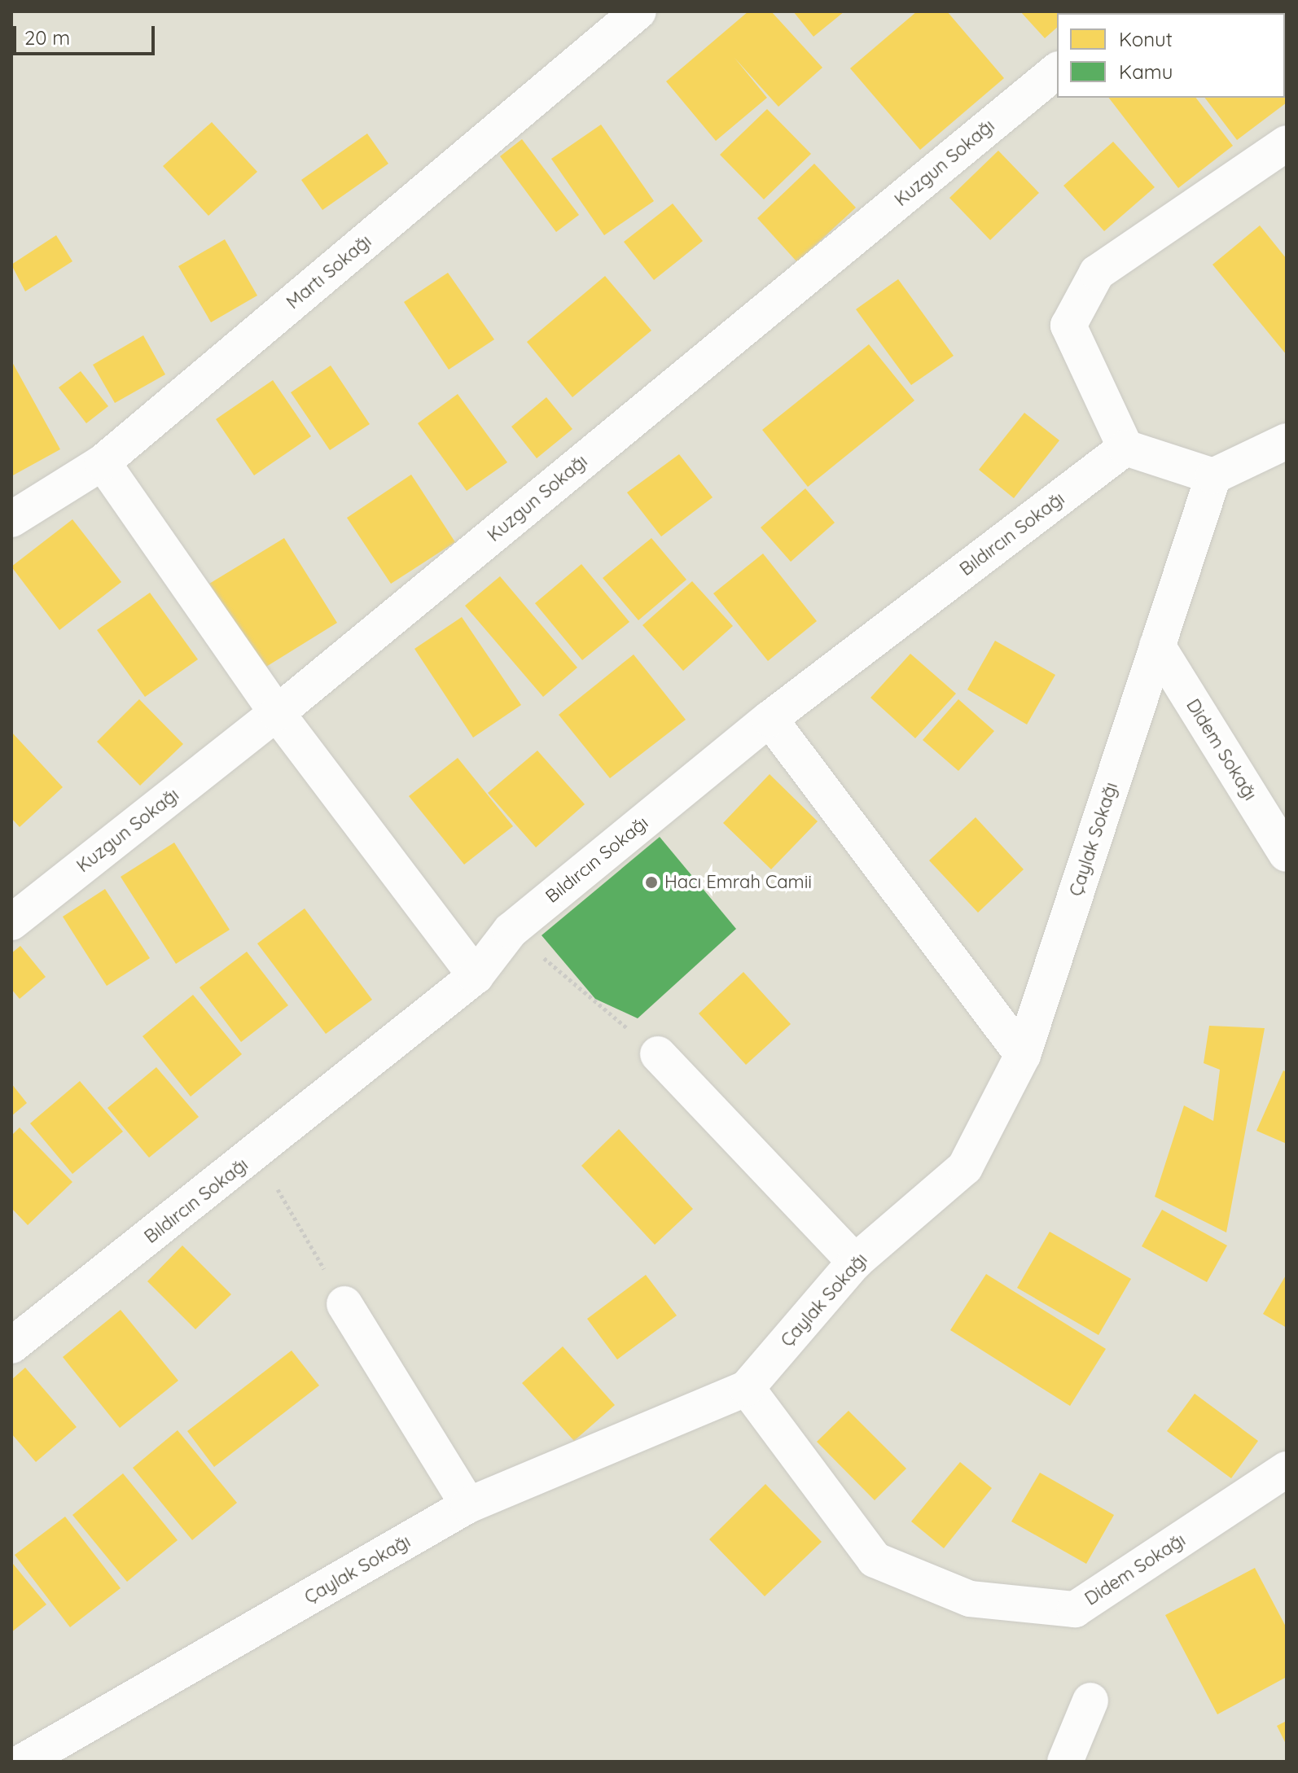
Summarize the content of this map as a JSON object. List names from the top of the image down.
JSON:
{
  "streets": {
    "street": [
      "Kuzgun Sokağı",
      "Martı Sokağı",
      "Bıldırcın Sokağı",
      "Didem Sokağı",
      "Çaylak Sokağı"
    ]
  },
  "crossings": [
    ["Didem Sokağı", "Çaylak Sokağı"]
  ],
  "places": ["Hacı Emrah Camii"],
  "legend": ["Konut", "Kamu"],
  "scale_bar": "20 m"
}
